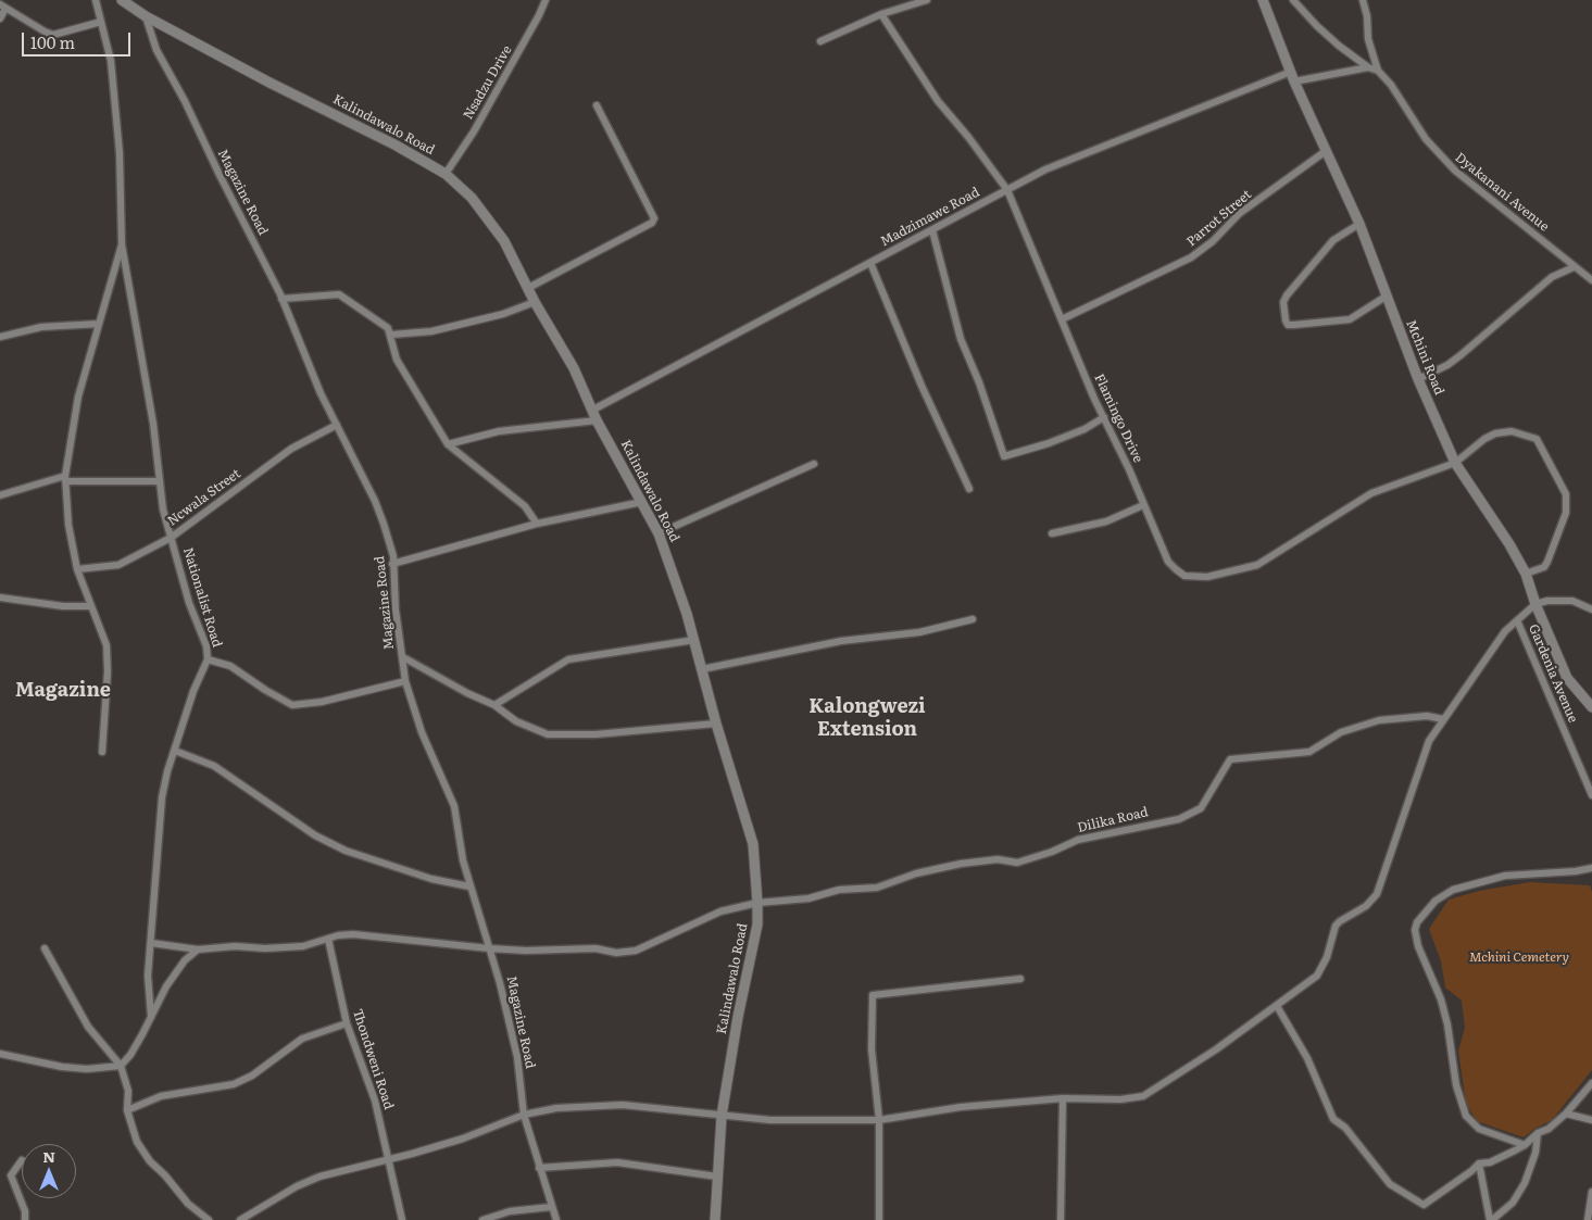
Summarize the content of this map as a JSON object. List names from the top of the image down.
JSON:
{
  "streets": {
    "street": [
      "Nsadzu Drive",
      "Kalindawalo Road",
      "Magazine Road",
      "Dyakanani Avenue",
      "Madzimawe Road",
      "Parrot Street",
      "Mchini Road",
      "Flamingo Drive",
      "Ncwala Street",
      "Nationalist Road",
      "Gardenia Avenue",
      "Dilika Road",
      "Thondweni Road"
    ]
  },
  "crossings": [
    ["Nsadzu Drive", "Kalindawalo Road"],
    ["Kalindawalo Road", "Magazine Road"],
    ["Kalindawalo Road", "Madzimawe Road"],
    ["Kalindawalo Road", "Dilika Road"],
    ["Magazine Road", "Ncwala Street"],
    ["Madzimawe Road", "Mchini Road"],
    ["Madzimawe Road", "Flamingo Drive"],
    ["Parrot Street", "Mchini Road"],
    ["Parrot Street", "Flamingo Drive"],
    ["Mchini Road", "Flamingo Drive"],
    ["Ncwala Street", "Nationalist Road"]
  ],
  "districts": ["Magazine", "Kalongwezi Extension"],
  "parks": ["Mchini Cemetery"],
  "scale_bar": "100 m",
  "north": "top"
}
